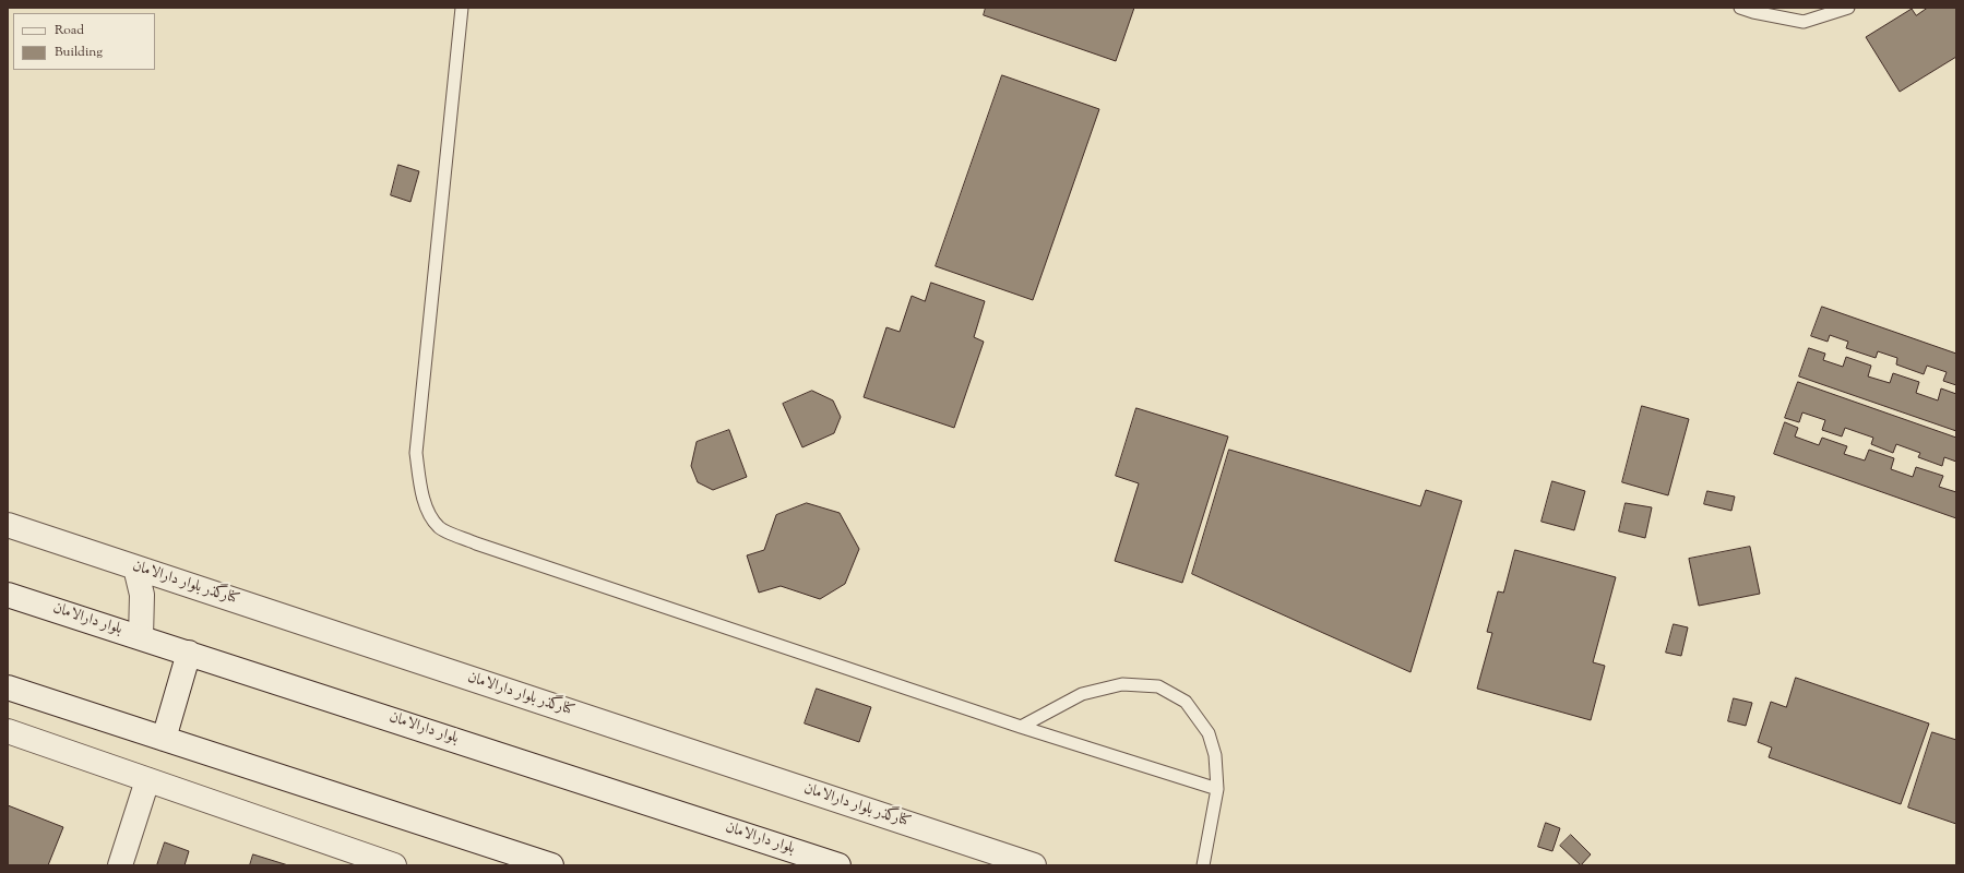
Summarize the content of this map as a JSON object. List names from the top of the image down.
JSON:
{
  "streets": {
    "street": ["کنارگذر بلوار دارالامان", "بلوار دارالامان"]
  },
  "legend": ["Road", "Building"]
}
